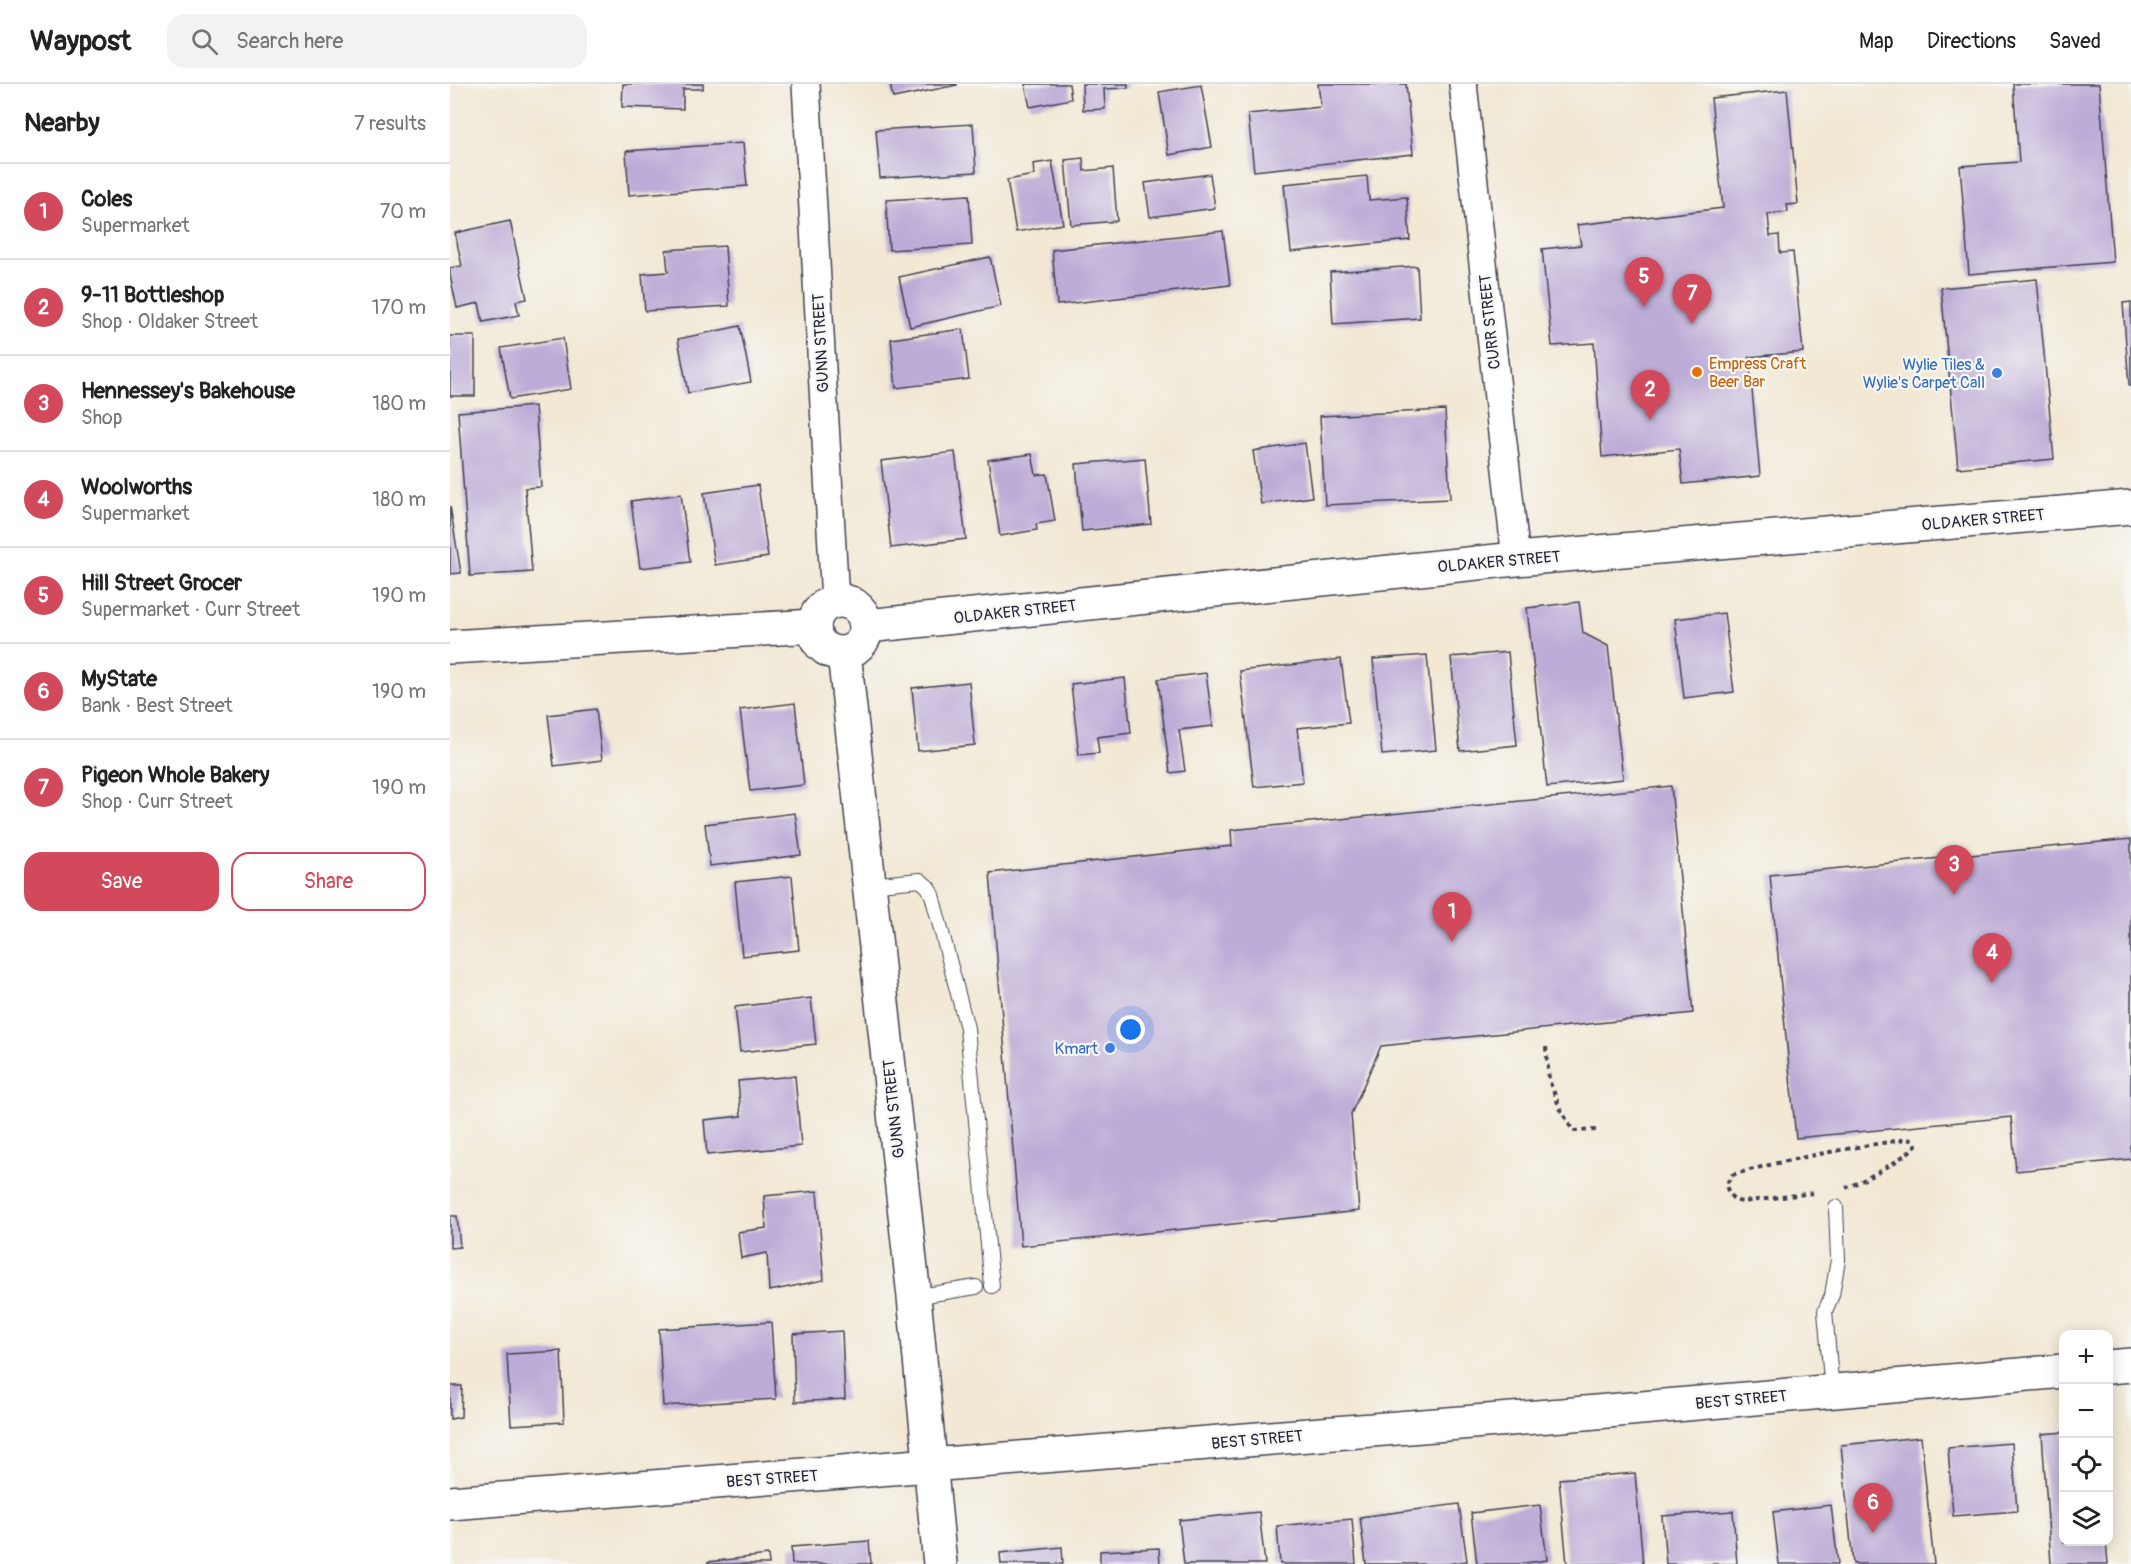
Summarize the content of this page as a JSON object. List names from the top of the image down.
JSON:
{
  "streets": {
    "main road": ["GUNN STREET", "OLDAKER STREET", "BEST STREET"],
    "street": ["CURR STREET"]
  },
  "crossings": [
    ["CURR STREET", "OLDAKER STREET"],
    ["GUNN STREET", "OLDAKER STREET"],
    ["GUNN STREET", "BEST STREET"]
  ],
  "places": ["Empress Craft Beer Bar", "Wylie Tiles & Wylie's Carpet Call", "Kmart"],
  "page": {
    "header": "Waypost",
    "search": "Search here",
    "nav": ["Map", "Directions", "Saved"],
    "heading": ["Nearby", "7 results"],
    "list": [
      {
        "mark": "1",
        "name": "Coles",
        "note": "Supermarket",
        "value": "70 m"
      },
      {
        "mark": "2",
        "name": "9-11 Bottleshop",
        "note": "Shop · Oldaker Street",
        "value": "170 m"
      },
      {
        "mark": "3",
        "name": "Hennessey's Bakehouse",
        "note": "Shop",
        "value": "180 m"
      },
      {
        "mark": "4",
        "name": "Woolworths",
        "note": "Supermarket",
        "value": "180 m"
      },
      {
        "mark": "5",
        "name": "Hill Street Grocer",
        "note": "Supermarket · Curr Street",
        "value": "190 m"
      },
      {
        "mark": "6",
        "name": "MyState",
        "note": "Bank · Best Street",
        "value": "190 m"
      },
      {
        "mark": "7",
        "name": "Pigeon Whole Bakery",
        "note": "Shop · Curr Street",
        "value": "190 m"
      }
    ],
    "pins": [
      "5",
      "7",
      "2",
      "3",
      "1",
      "4",
      "6"
    ],
    "buttons": ["Save", "Share"],
    "map_buttons": ["+", "−"]
  }
}
